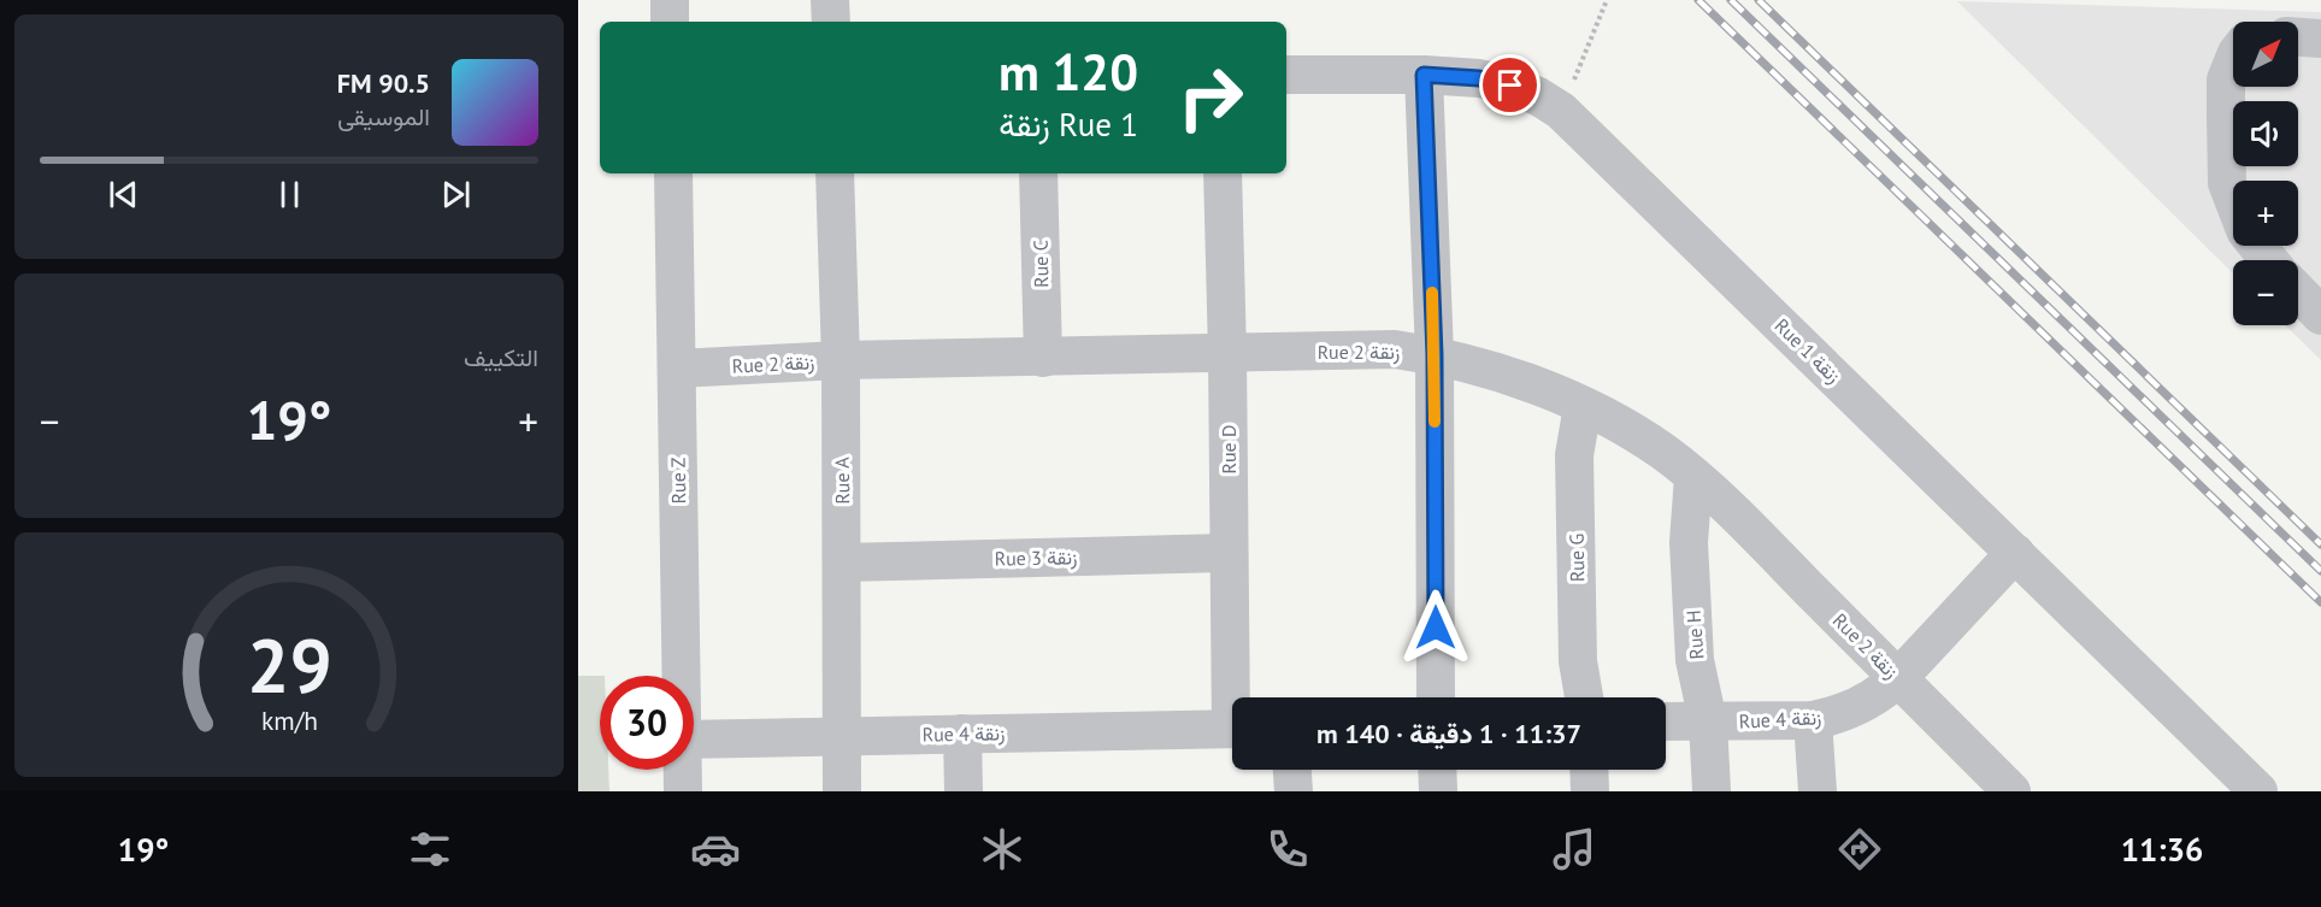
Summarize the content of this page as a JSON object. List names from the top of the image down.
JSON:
{
  "streets": {
    "street": [
      "Rue C",
      "Rue 1 زنقة",
      "Rue 2 زنقة",
      "Rue D",
      "Rue Z",
      "Rue A",
      "Rue 3 زنقة",
      "Rue G",
      "Rue H",
      "Rue 4 زنقة"
    ]
  },
  "crossings": [
    ["Rue C", "Rue 2 زنقة"],
    ["Rue 1 زنقة", "Rue 4 زنقة"],
    ["Rue 2 زنقة", "Rue D"],
    ["Rue 2 زنقة", "Rue Z"],
    ["Rue 2 زنقة", "Rue A"],
    ["Rue 2 زنقة", "Rue G"],
    ["Rue 2 زنقة", "Rue H"],
    ["Rue 2 زنقة", "Rue 4 زنقة"],
    ["Rue D", "Rue 3 زنقة"],
    ["Rue A", "Rue 3 زنقة"],
    ["Rue A", "Rue 4 زنقة"],
    ["Rue H", "Rue 4 زنقة"]
  ],
  "north": "top right",
  "page": {
    "map_buttons": ["+", "−"],
    "turn": ["120 m", "Rue 1 زنقة"],
    "song": ["90.5 FM", "الموسيقى"],
    "tile": "التكييف",
    "heat": ["−", "19°", "+"],
    "limit": "30",
    "trip": "11:37 · 1 دقيقة · 140 m",
    "tabs": ["11:36", "19°"],
    "gauge": ["29", "km/h"]
  }
}
